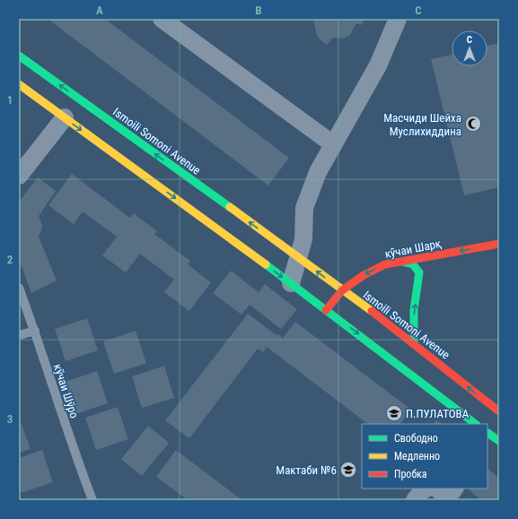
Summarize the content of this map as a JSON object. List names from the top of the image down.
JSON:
{
  "streets": {
    "main road": ["Ismoili Somoni Avenue", "кӯчаи Шарқ"],
    "lane": ["кўчаи Шўро"]
  },
  "crossings": [
    ["Ismoili Somoni Avenue", "кӯчаи Шарқ"]
  ],
  "one_way": ["кӯчаи Шарқ"],
  "places": {
    "mosque": ["Масчиди Шейха Муслихиддина"],
    "school or university": ["П.ПУЛАТОВА", "Мактаби №6"]
  },
  "legend": ["Свободно", "Медленно", "Пробка"],
  "north": "top",
  "grid": {
    "columns": ["A", "B", "C"],
    "rows": ["1", "2", "3"]
  }
}
